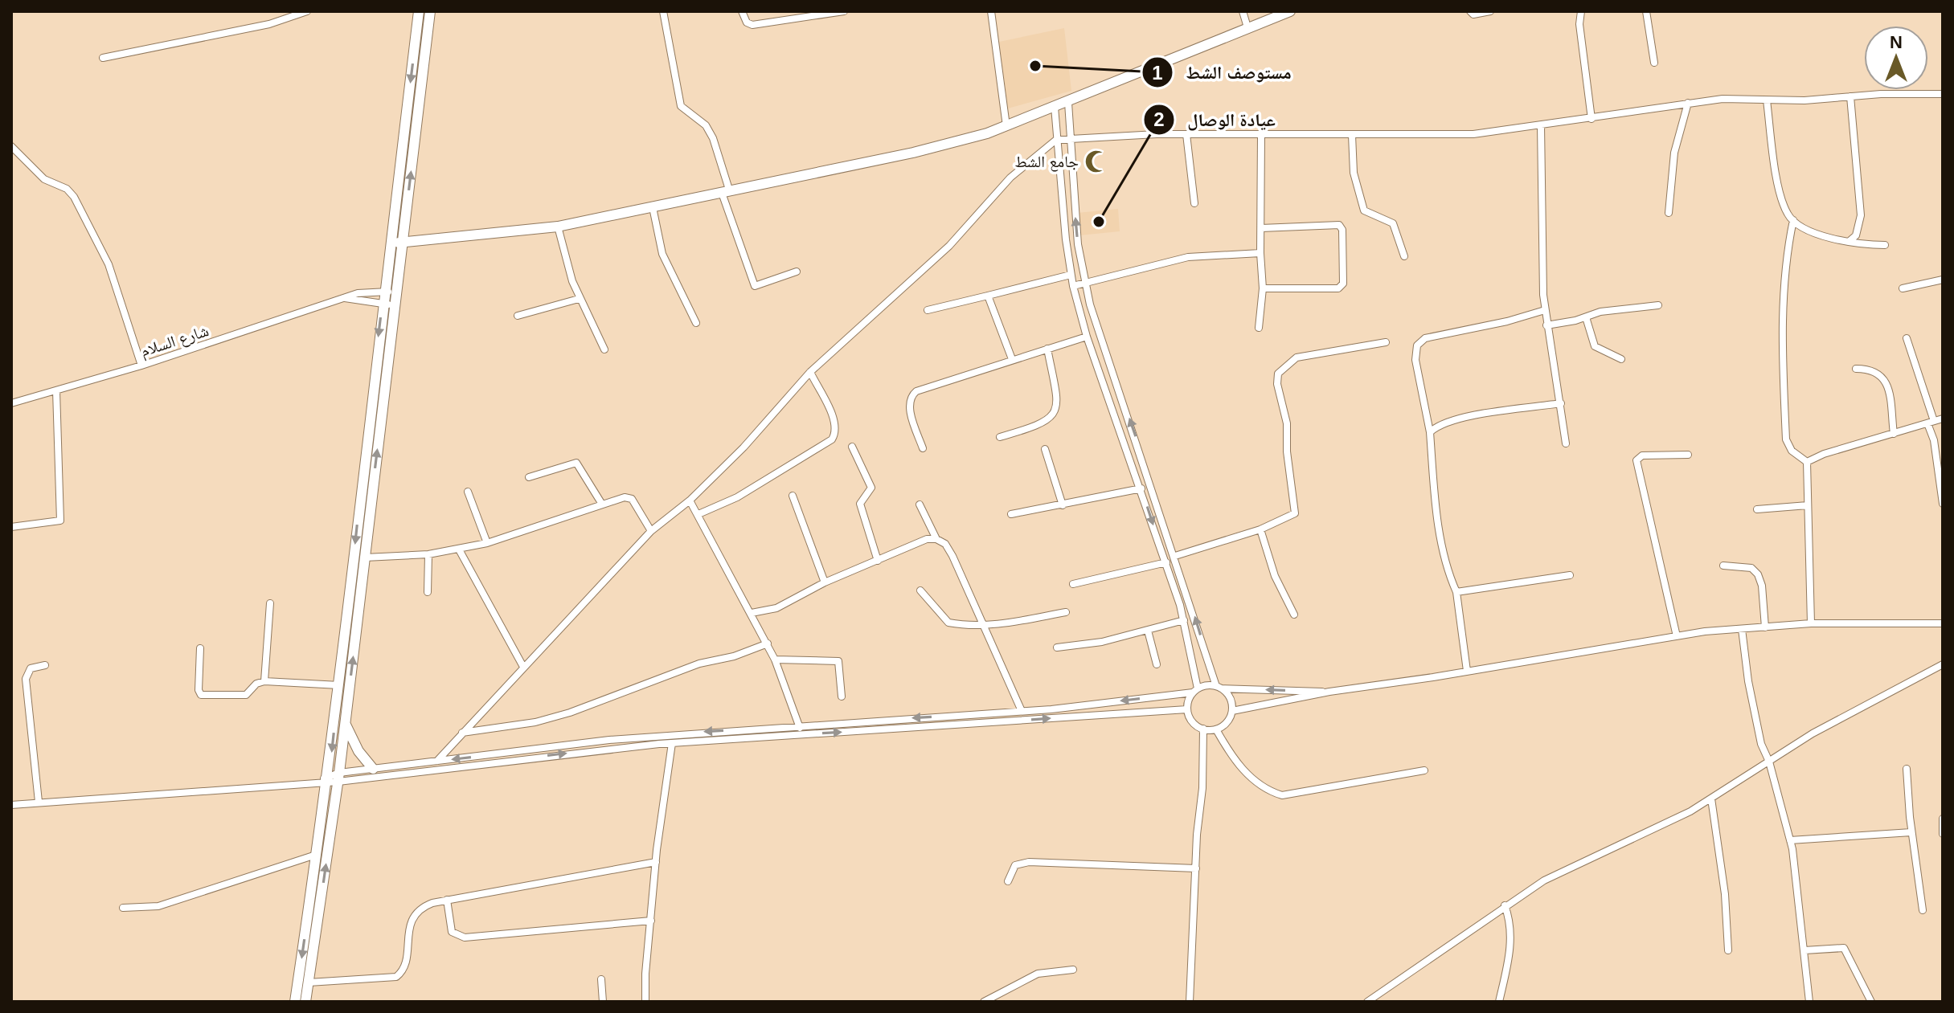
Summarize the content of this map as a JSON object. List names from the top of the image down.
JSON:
{
  "streets": {
    "street": ["شارع السلام"]
  },
  "places": {
    "other": ["مستوصف الشط", "عيادة الوصال"],
    "mosque": ["جامع الشط"]
  },
  "north": "top"
}
